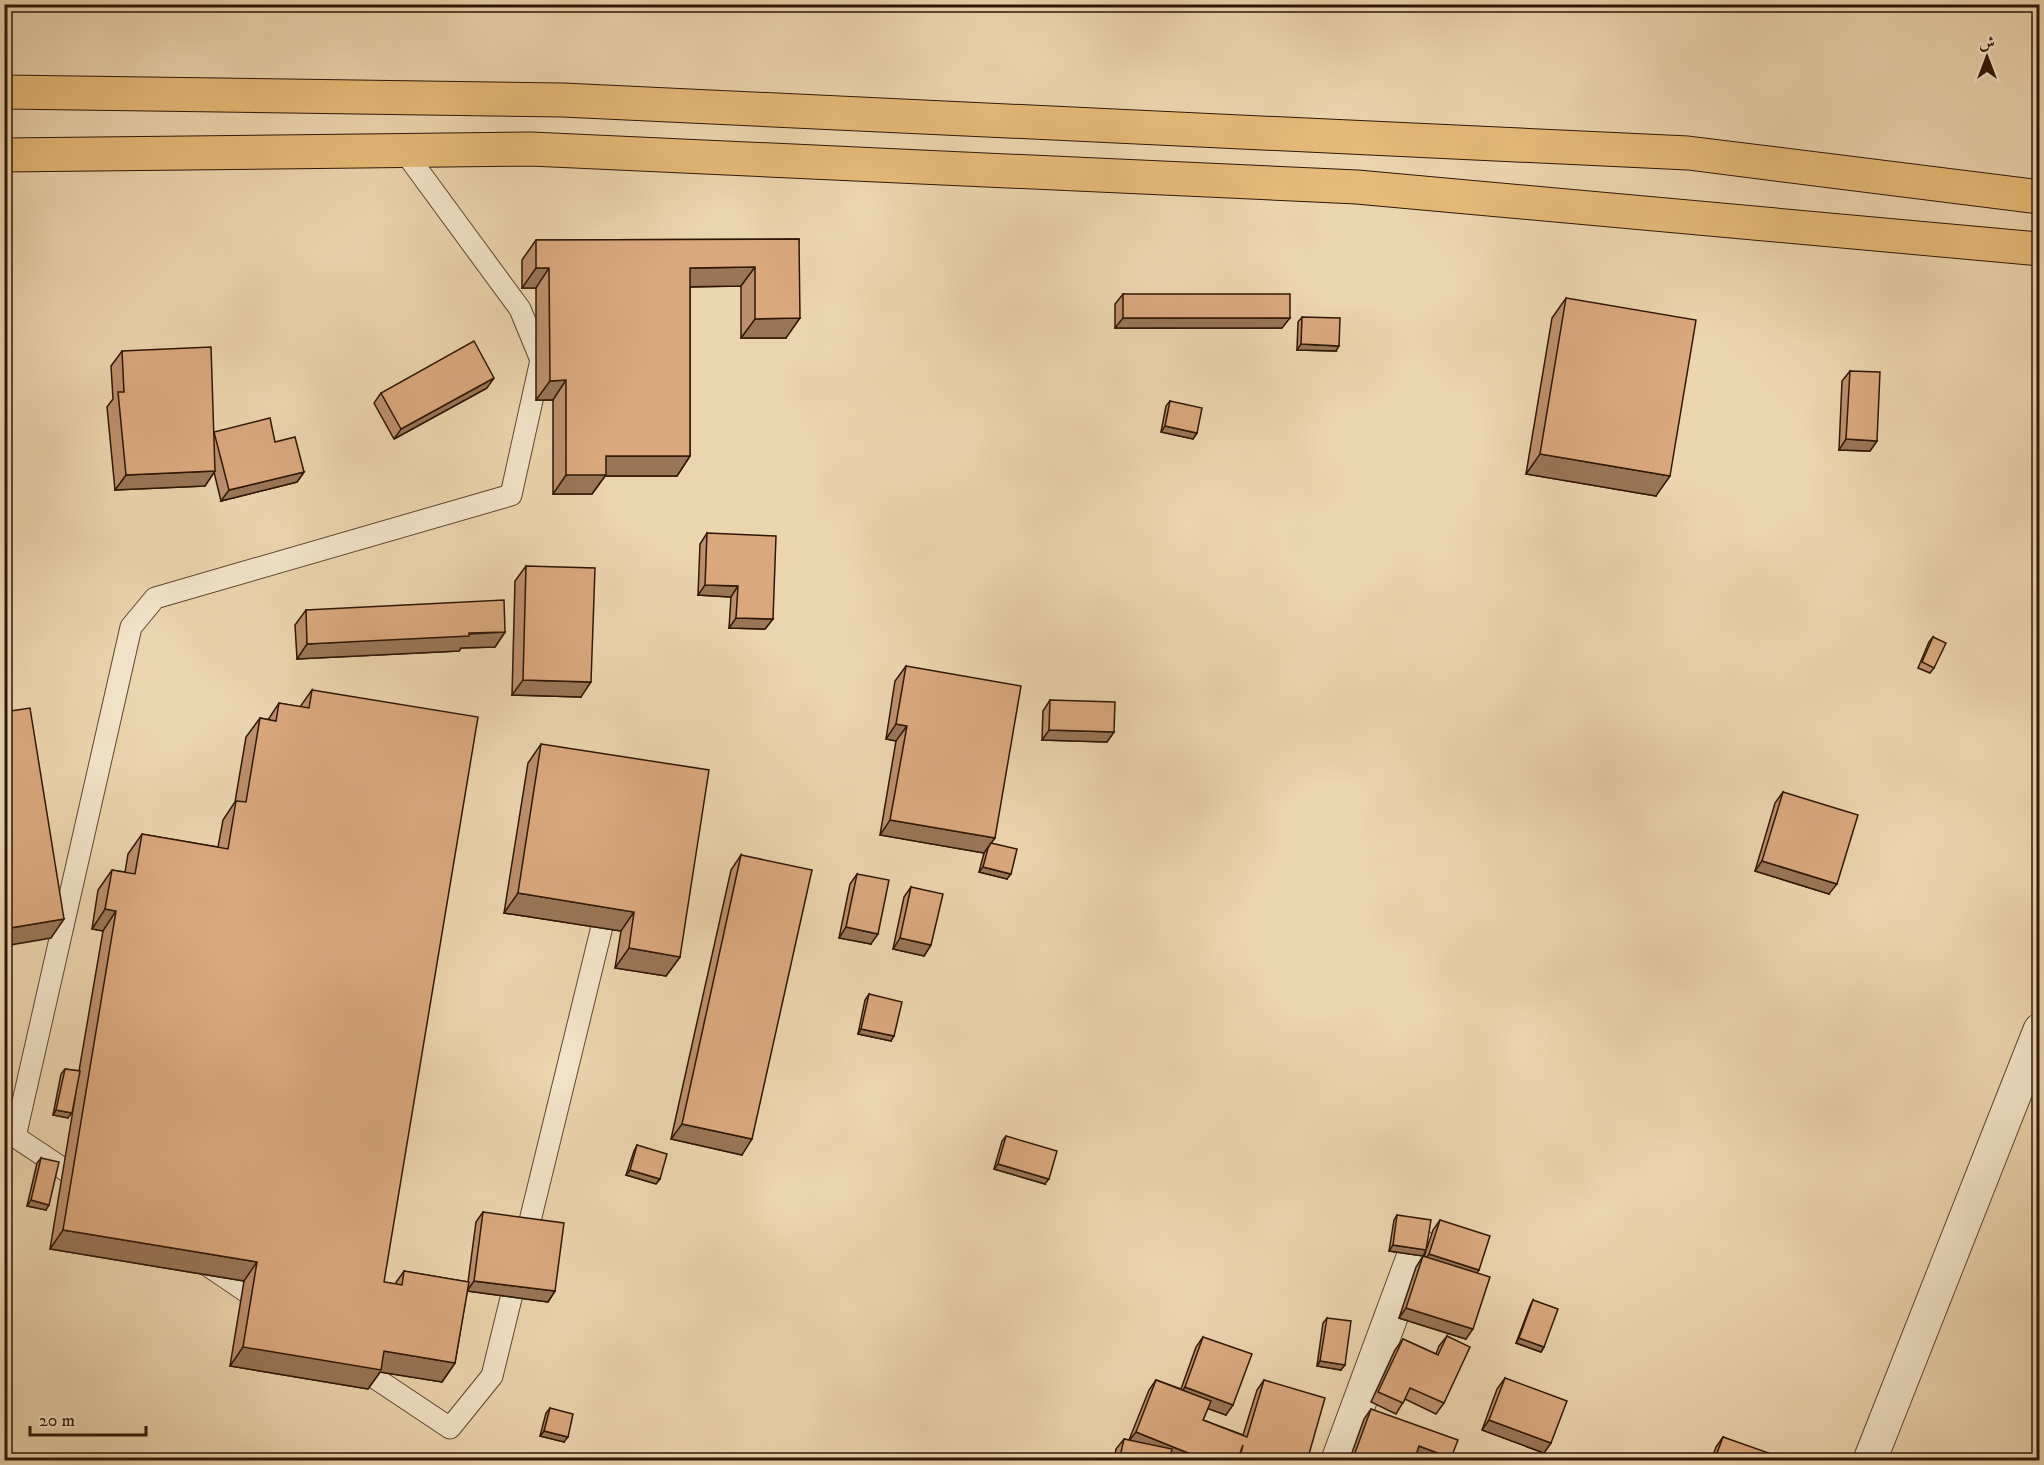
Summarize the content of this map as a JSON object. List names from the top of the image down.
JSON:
{
  "scale_bar": "20 m",
  "north": "top"
}
